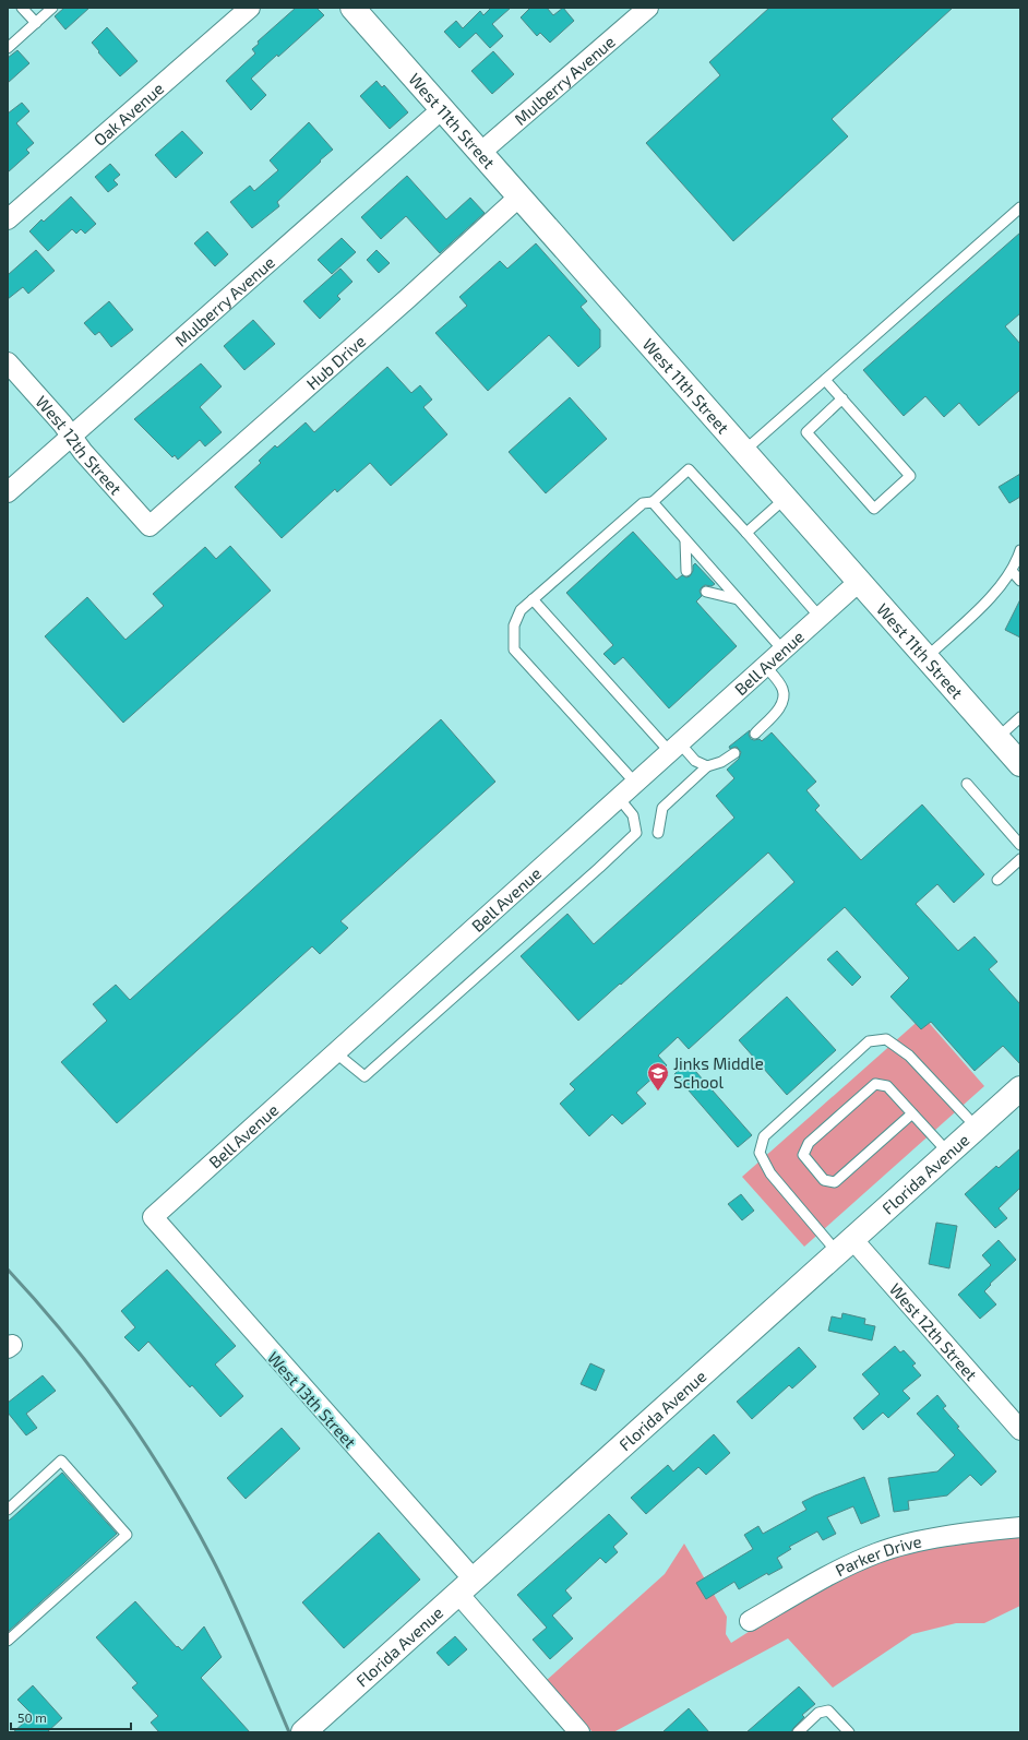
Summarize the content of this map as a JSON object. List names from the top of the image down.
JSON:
{
  "streets": {
    "main road": ["West 11th Street", "Florida Avenue"],
    "street": [
      "Mulberry Avenue",
      "Oak Avenue",
      "Hub Drive",
      "West 12th Street",
      "Bell Avenue",
      "West 13th Street",
      "Parker Drive"
    ]
  },
  "crossings": [
    ["Mulberry Avenue", "West 11th Street"],
    ["Mulberry Avenue", "West 12th Street"],
    ["West 11th Street", "Hub Drive"],
    ["West 11th Street", "Bell Avenue"],
    ["Hub Drive", "West 12th Street"],
    ["West 12th Street", "Florida Avenue"],
    ["Bell Avenue", "West 13th Street"],
    ["Florida Avenue", "West 13th Street"]
  ],
  "places": {
    "school or university": ["Jinks Middle School"]
  },
  "scale_bar": "50 m"
}
